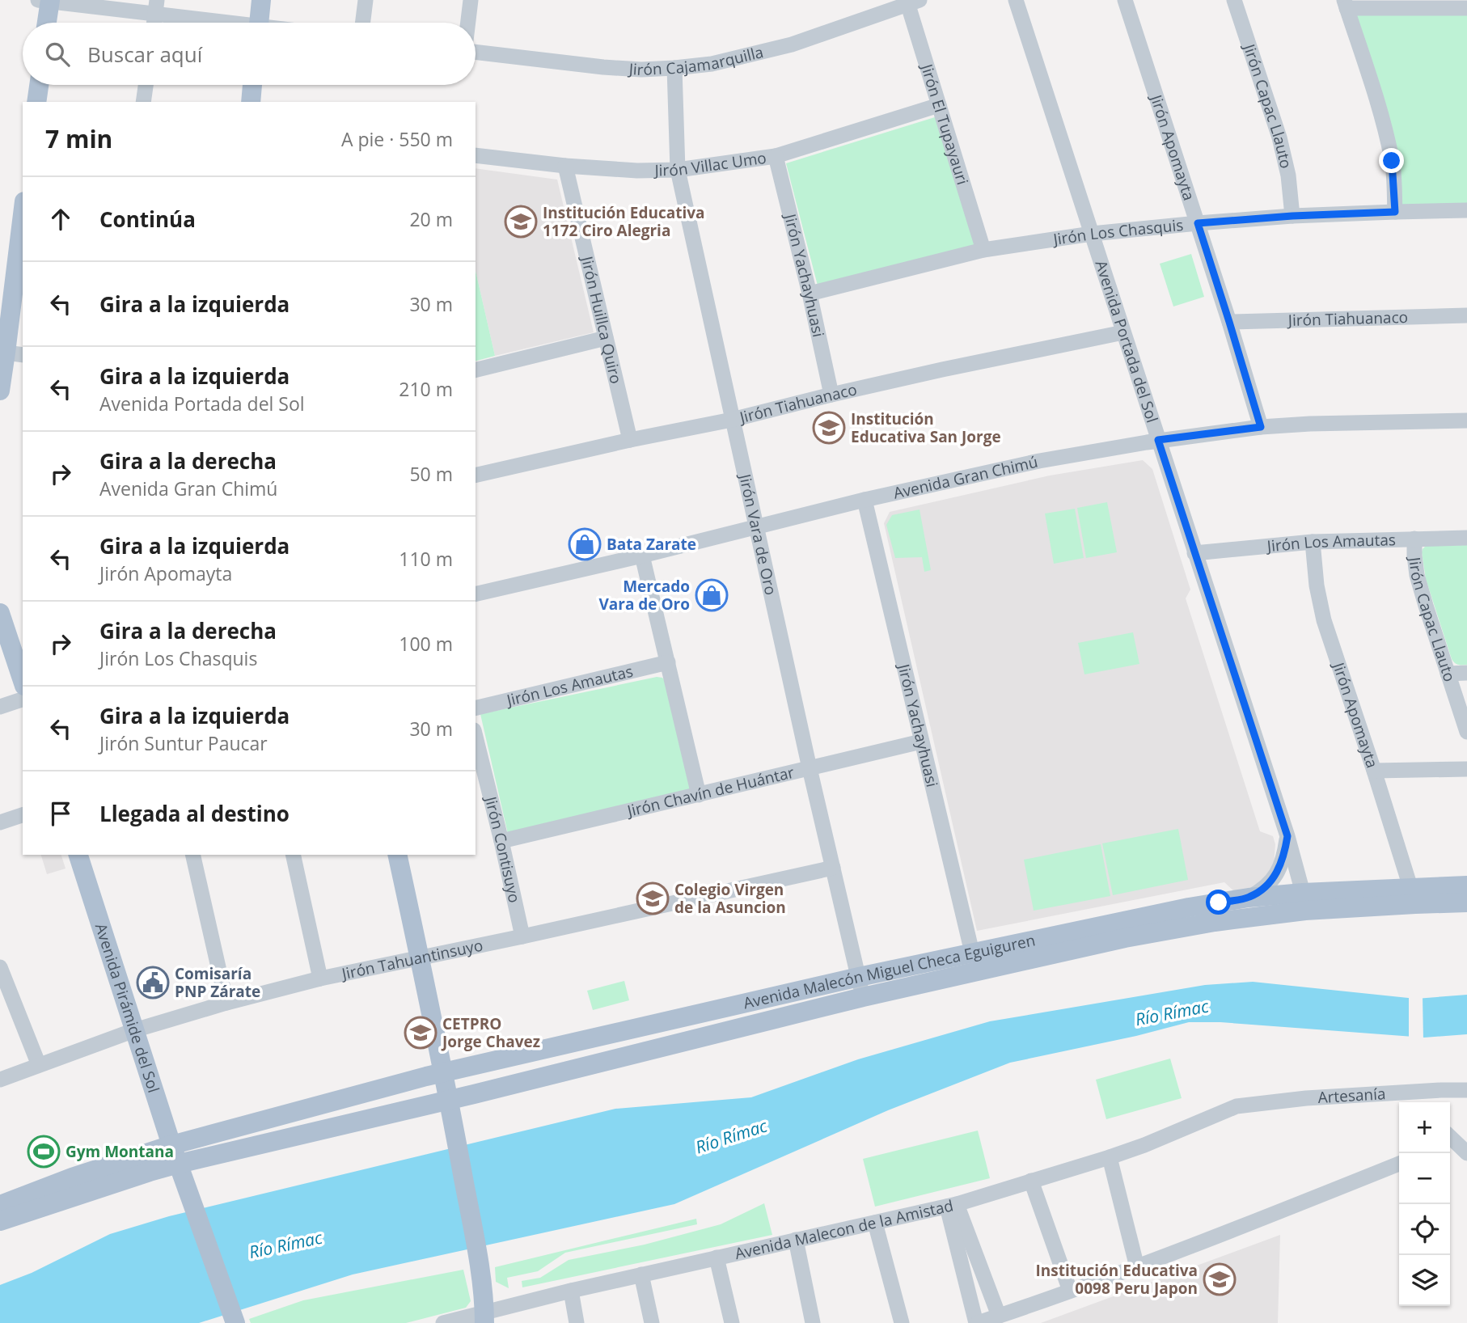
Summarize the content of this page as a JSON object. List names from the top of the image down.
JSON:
{
  "streets": {
    "main road": ["Avenida Malecón Miguel Checa Eguiguren", "Avenida Pirámide del Sol"],
    "street": [
      "Jirón Cajamarquilla",
      "Jirón Capac Llauto",
      "Jirón El Tupayauri",
      "Jirón Apomayta",
      "Jirón Villac Umo",
      "Jirón Los Chasquis",
      "Jirón Yachayhuasi",
      "Jirón Tiahuanaco",
      "Jirón Huillca Quiro",
      "Avenida Portada del Sol",
      "Avenida Gran Chimú",
      "Jirón Vara de Oro",
      "Jirón Los Amautas",
      "Jirón Chavín de Huántar",
      "Jirón Contisuyo",
      "Jirón Tahuantinsuyo",
      "Artesanía",
      "Avenida Malecon de la Amistad"
    ]
  },
  "crossings": [
    ["Jirón Cajamarquilla", "Jirón El Tupayauri"],
    ["Jirón Cajamarquilla", "Jirón Vara de Oro"],
    ["Jirón Capac Llauto", "Jirón Los Chasquis"],
    ["Jirón Capac Llauto", "Jirón Los Amautas"],
    ["Jirón El Tupayauri", "Jirón Villac Umo"],
    ["Jirón El Tupayauri", "Jirón Los Chasquis"],
    ["Jirón Apomayta", "Jirón Los Chasquis"],
    ["Jirón Apomayta", "Jirón Tiahuanaco"],
    ["Jirón Apomayta", "Avenida Gran Chimú"],
    ["Jirón Apomayta", "Jirón Los Amautas"],
    ["Jirón Apomayta", "Avenida Malecón Miguel Checa Eguiguren"],
    ["Jirón Villac Umo", "Jirón Yachayhuasi"],
    ["Jirón Villac Umo", "Jirón Huillca Quiro"],
    ["Jirón Villac Umo", "Jirón Vara de Oro"],
    ["Jirón Los Chasquis", "Jirón Yachayhuasi"],
    ["Jirón Los Chasquis", "Avenida Portada del Sol"],
    ["Jirón Yachayhuasi", "Jirón Tiahuanaco"],
    ["Jirón Yachayhuasi", "Avenida Gran Chimú"],
    ["Jirón Yachayhuasi", "Jirón Chavín de Huántar"],
    ["Jirón Yachayhuasi", "Avenida Malecón Miguel Checa Eguiguren"],
    ["Jirón Tiahuanaco", "Jirón Huillca Quiro"],
    ["Jirón Tiahuanaco", "Avenida Portada del Sol"],
    ["Jirón Tiahuanaco", "Jirón Vara de Oro"],
    ["Avenida Portada del Sol", "Avenida Gran Chimú"],
    ["Avenida Portada del Sol", "Jirón Los Amautas"],
    ["Avenida Portada del Sol", "Avenida Malecón Miguel Checa Eguiguren"],
    ["Avenida Gran Chimú", "Jirón Vara de Oro"],
    ["Jirón Vara de Oro", "Jirón Chavín de Huántar"],
    ["Jirón Vara de Oro", "Jirón Tahuantinsuyo"],
    ["Jirón Vara de Oro", "Avenida Malecón Miguel Checa Eguiguren"],
    ["Jirón Chavín de Huántar", "Jirón Contisuyo"],
    ["Jirón Contisuyo", "Jirón Tahuantinsuyo"],
    ["Jirón Tahuantinsuyo", "Avenida Pirámide del Sol"],
    ["Avenida Malecón Miguel Checa Eguiguren", "Avenida Pirámide del Sol"],
    ["Artesanía", "Avenida Malecon de la Amistad"]
  ],
  "water": ["Río Rímac"],
  "places": {
    "school or university": [
      "Institución Educativa 1172 Ciro Alegria",
      "Institución Educativa San Jorge",
      "Colegio Virgen de la Asuncion",
      "CETPRO Jorge Chavez",
      "Institución Educativa 0098 Peru Japon"
    ],
    "shop": ["Bata Zarate", "Mercado Vara de Oro"],
    "public building": ["Comisaría PNP Zárate"],
    "sports": ["Gym Montana"]
  },
  "page": {
    "search": "Buscar aquí",
    "heading": ["7 min", "A pie · 550 m"],
    "list": [
      ["Continúa", "20 m"],
      ["Gira a la izquierda", "30 m"],
      ["Gira a la izquierda", "Avenida Portada del Sol", "210 m"],
      ["Gira a la derecha", "Avenida Gran Chimú", "50 m"],
      ["Gira a la izquierda", "Jirón Apomayta", "110 m"],
      ["Gira a la derecha", "Jirón Los Chasquis", "100 m"],
      ["Gira a la izquierda", "Jirón Suntur Paucar", "30 m"],
      "Llegada al destino"
    ],
    "map_buttons": ["+", "−"]
  }
}
